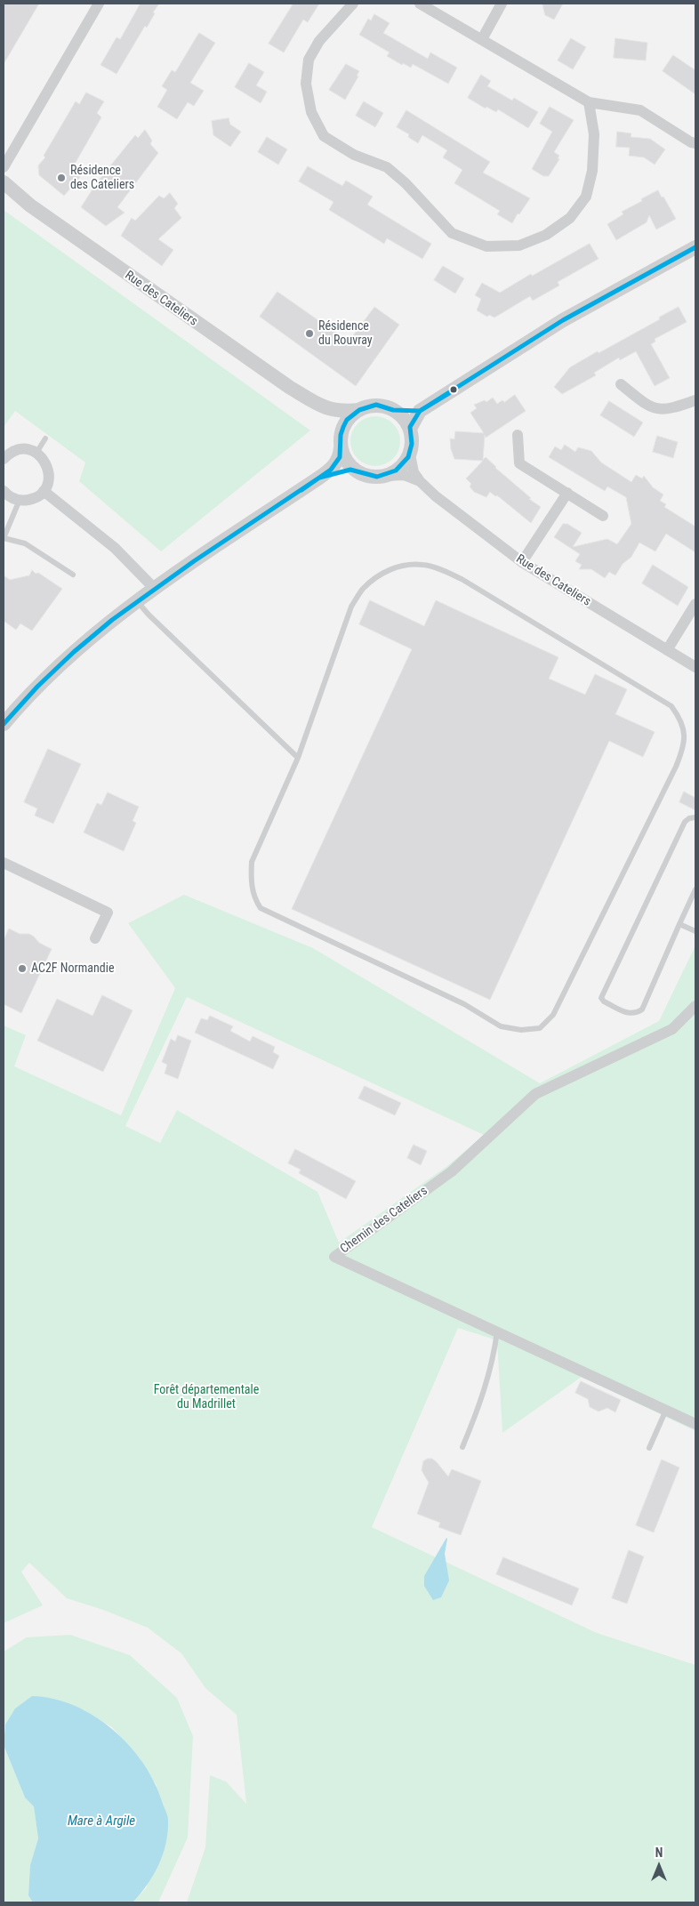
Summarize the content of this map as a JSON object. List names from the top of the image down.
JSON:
{
  "streets": {
    "street": ["Rue des Cateliers", "Chemin des Cateliers"]
  },
  "water": ["Mare à Argile"],
  "parks": ["Forêt départementale du Madrillet"],
  "places": ["Résidence des Cateliers", "Résidence du Rouvray", "AC2F Normandie"],
  "north": "top"
}
